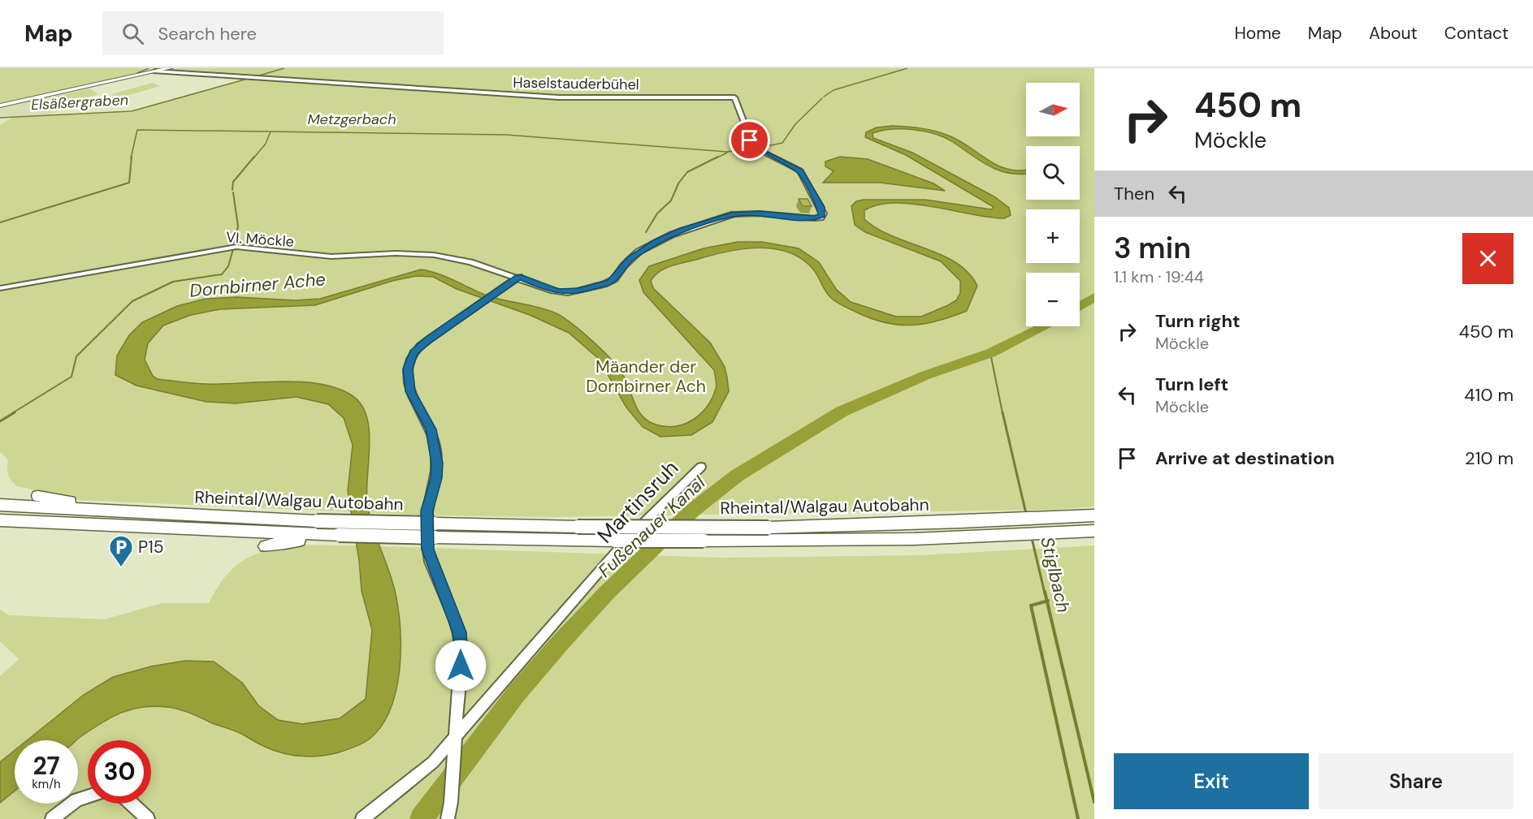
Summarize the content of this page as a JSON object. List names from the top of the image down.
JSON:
{
  "streets": {
    "highway": ["Rheintal/Walgau Autobahn"],
    "street": ["Haselstauderbühel", "VI. Möckle", "Martinsruh"]
  },
  "crossings": [
    ["Haselstauderbühel", "VI. Möckle"]
  ],
  "water": [
    "Elsäßergraben",
    "Metzgerbach",
    "Dornbirner Ache",
    "Fußenauer Kanal",
    "Stiglbach"
  ],
  "parks": ["Mäander der Dornbirner Ach"],
  "places": {
    "parking": ["P15"]
  },
  "north": "right",
  "page": {
    "header": "Map",
    "search": "Search here",
    "nav": [
      "Home",
      "Map",
      "About",
      "Contact"
    ],
    "turn": ["450 m", "Möckle"],
    "map_buttons": ["+", "−"],
    "then": "Then",
    "heading": ["3 min", "1.1 km · 19:44"],
    "list": [
      {
        "name": "Turn right",
        "note": "Möckle",
        "value": "450 m"
      },
      {
        "name": "Turn left",
        "note": "Möckle",
        "value": "410 m"
      },
      {
        "name": "Arrive at destination",
        "value": "210 m"
      }
    ],
    "speed": "27 km/h",
    "limit": "30",
    "buttons": ["Exit", "Share"]
  }
}
